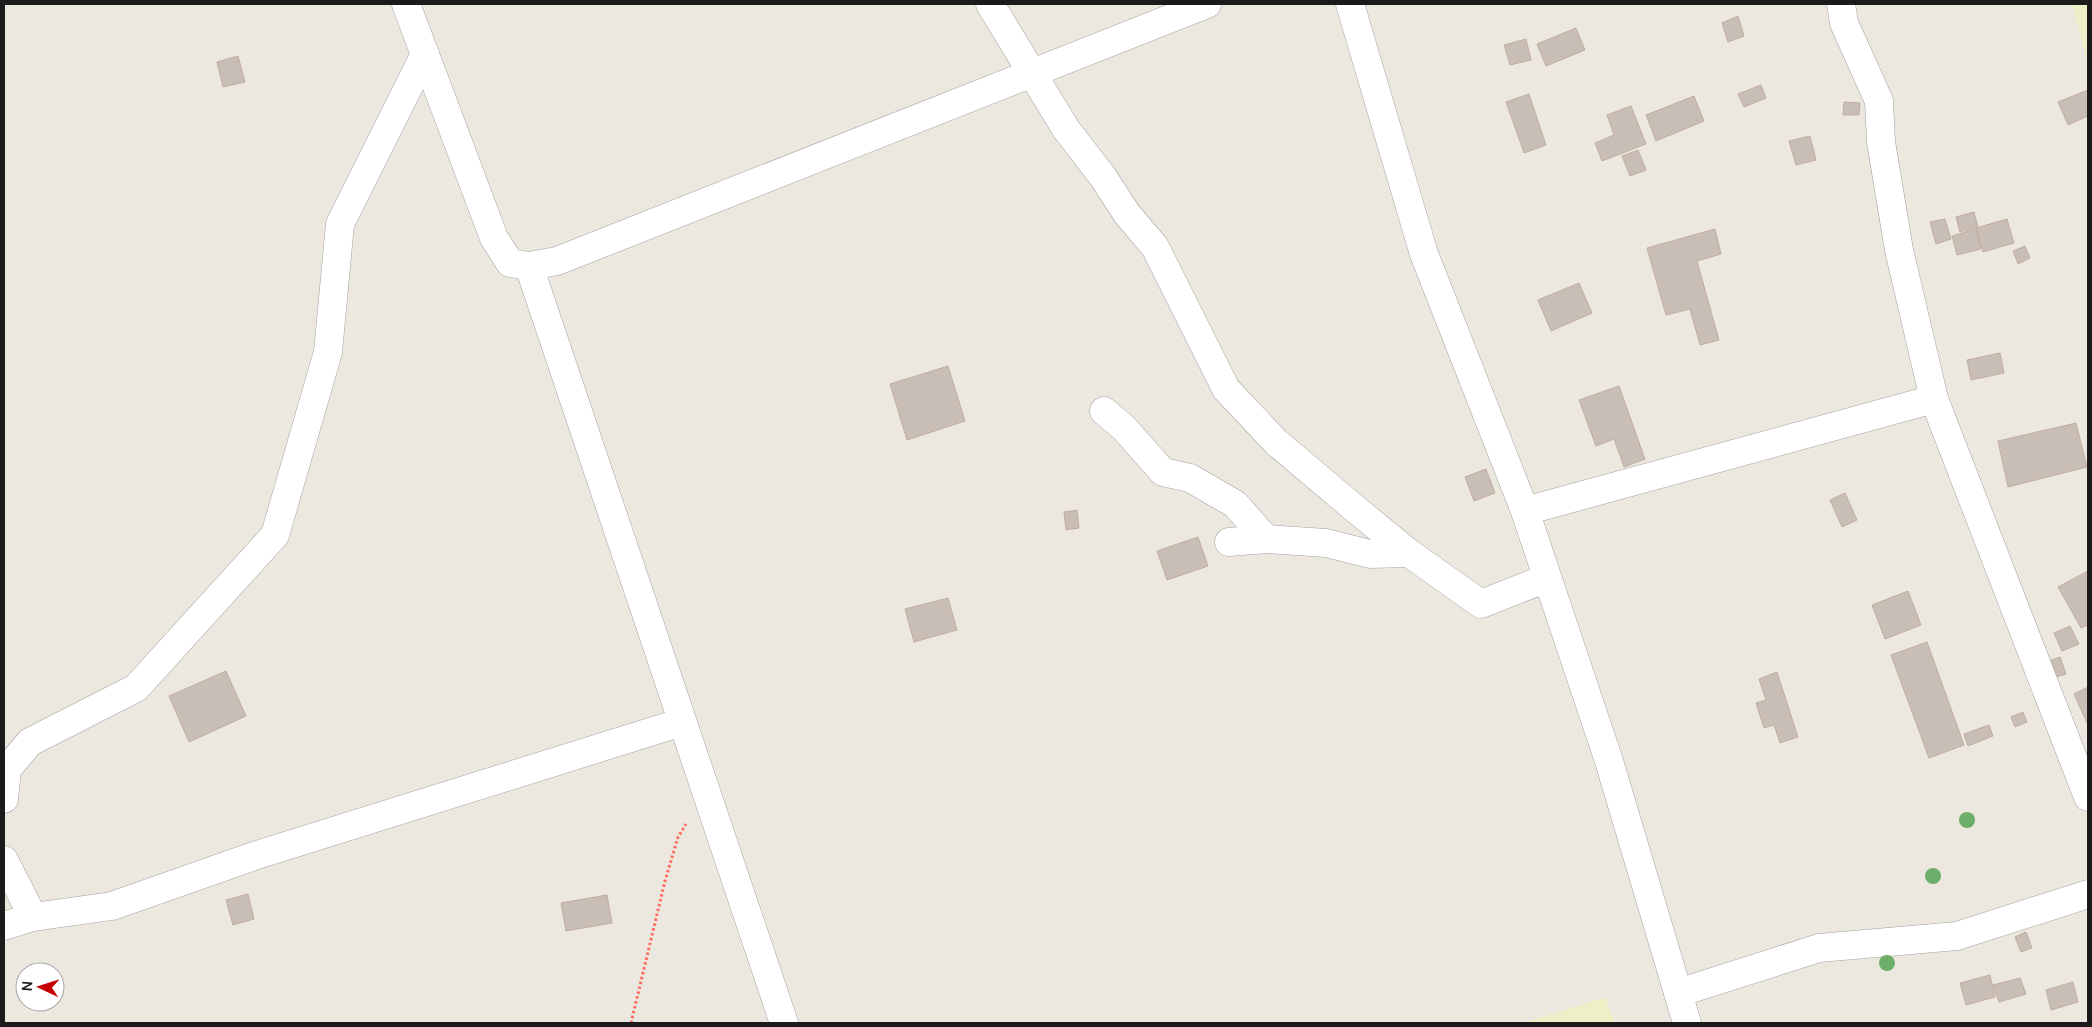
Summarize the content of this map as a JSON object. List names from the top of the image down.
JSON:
{
  "north": "left"
}
